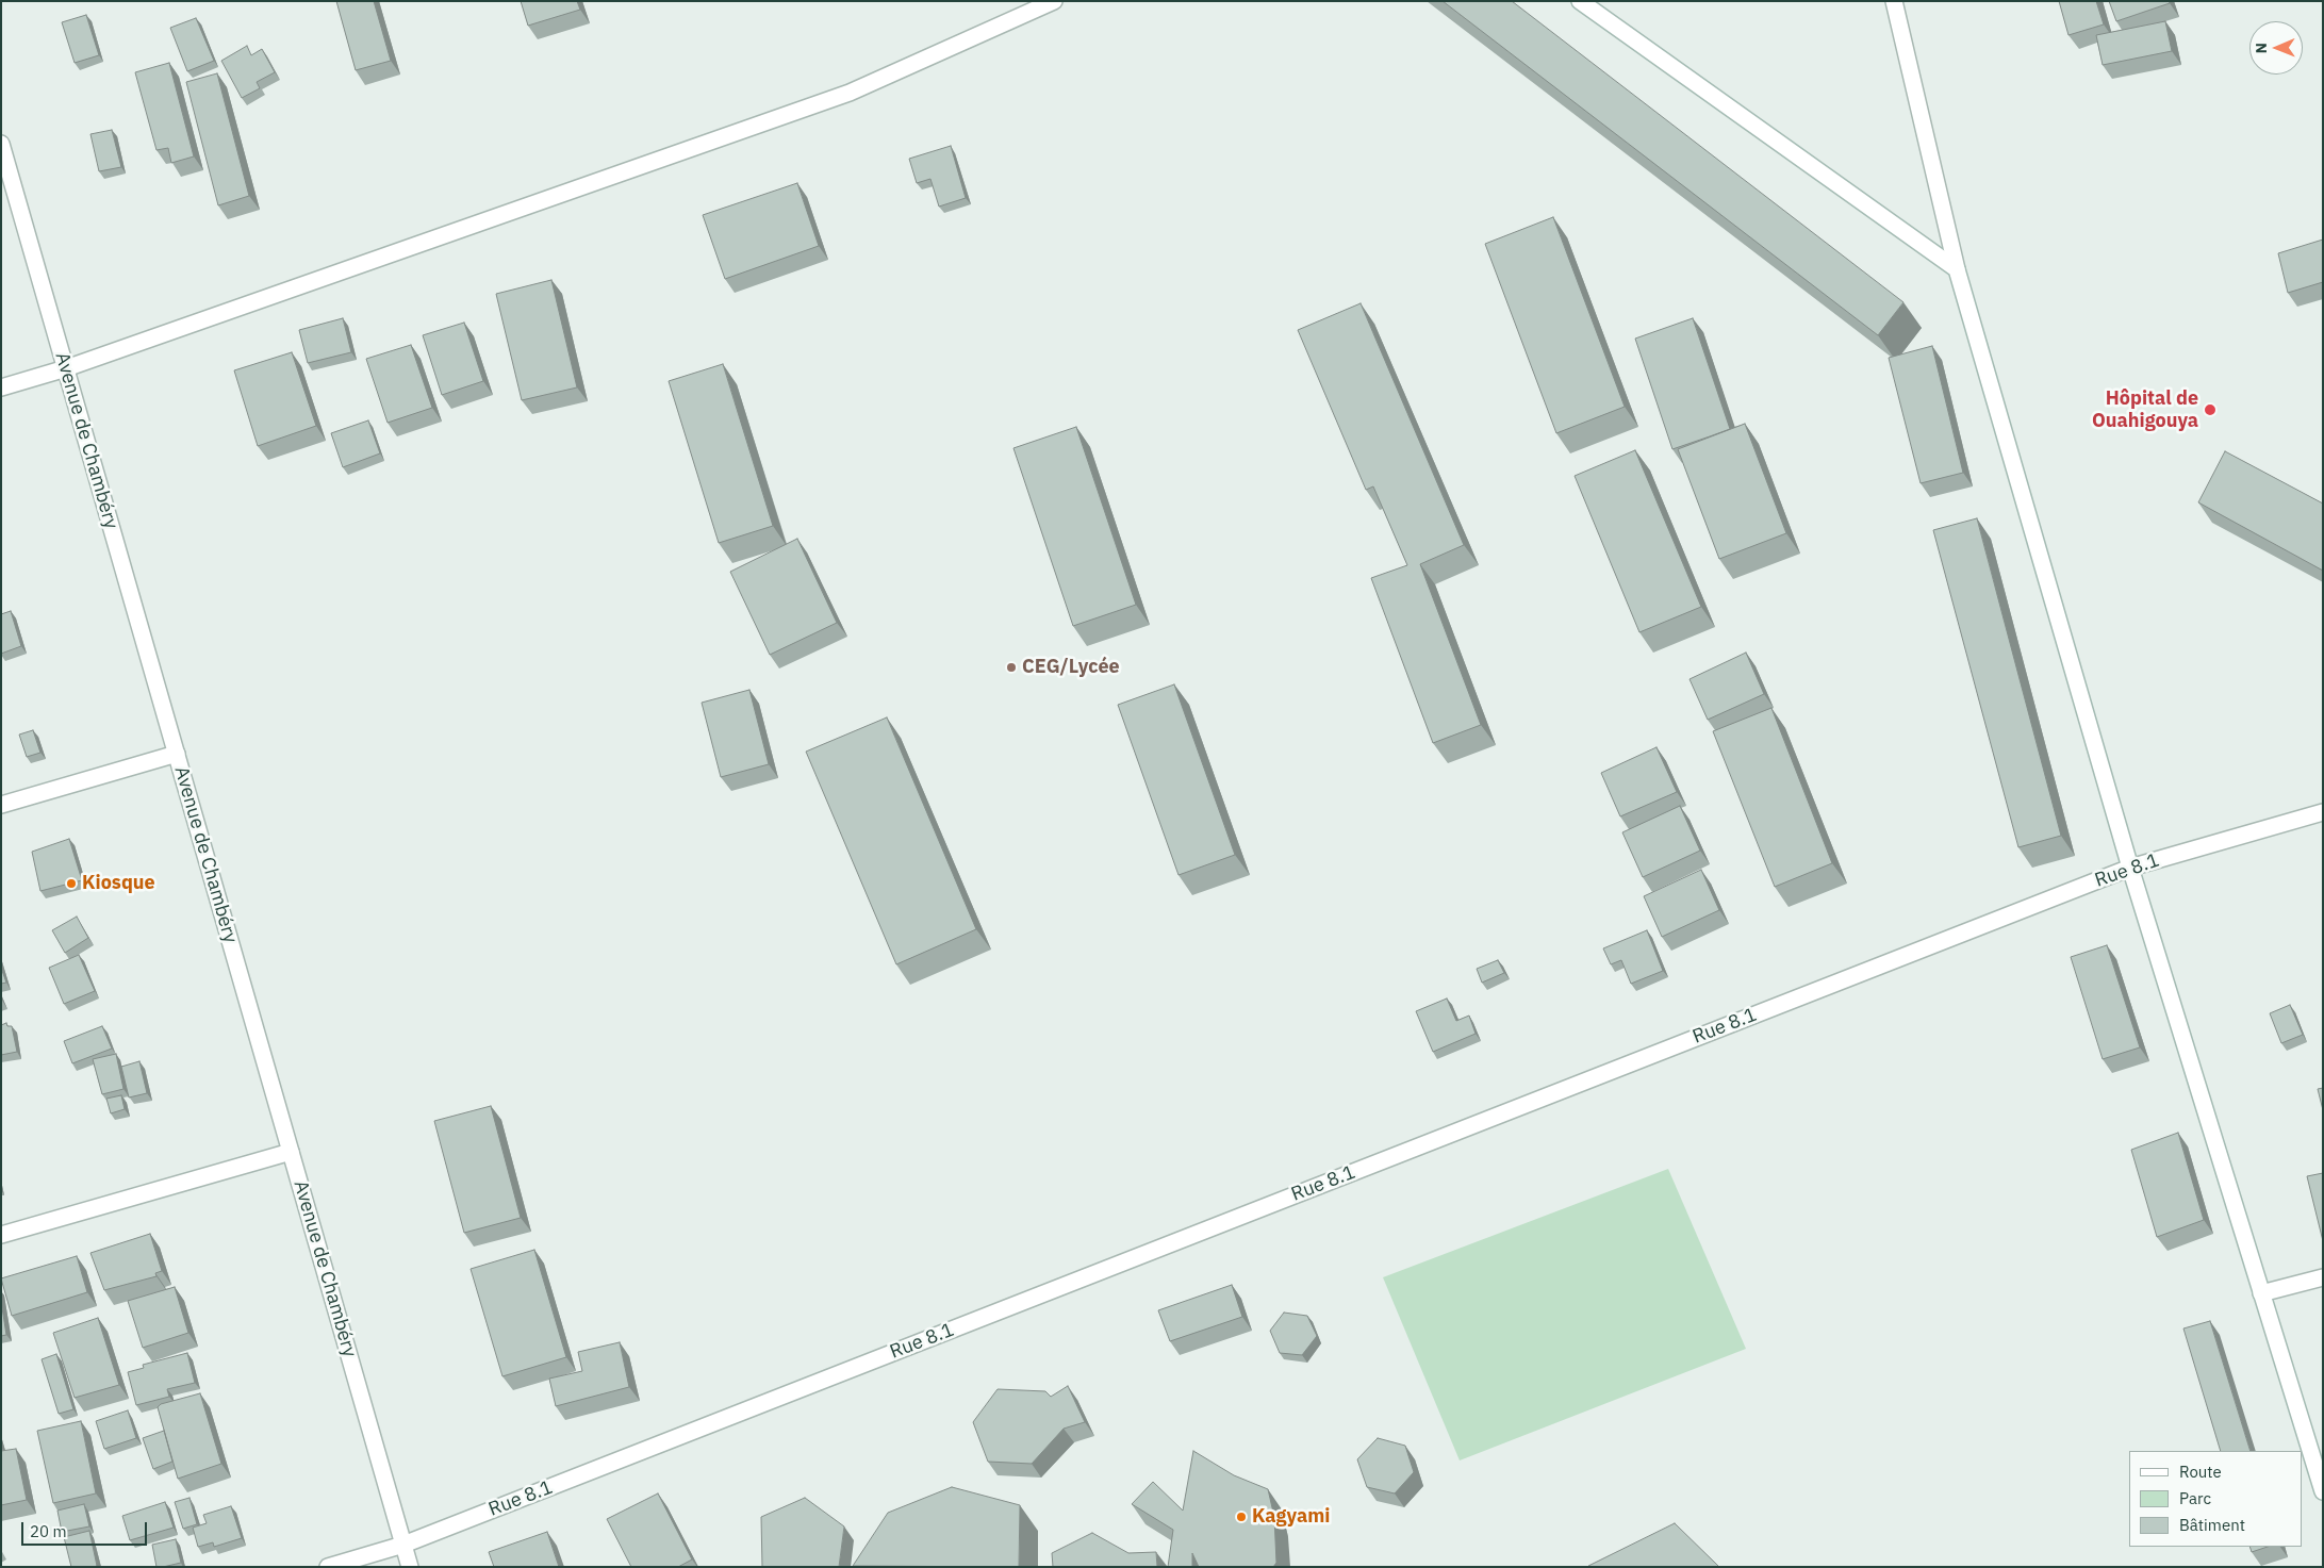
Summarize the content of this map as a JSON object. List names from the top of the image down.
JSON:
{
  "streets": {
    "street": ["Avenue de Chambéry", "Rue 8.1"]
  },
  "crossings": [
    ["Avenue de Chambéry", "Rue 8.1"]
  ],
  "places": [
    "Hôpital de Ouahigouya",
    "CEG/Lycée",
    "Kiosque",
    "Kagyami"
  ],
  "legend": ["Route", "Parc", "Bâtiment"],
  "scale_bar": "20 m",
  "north": "left"
}
